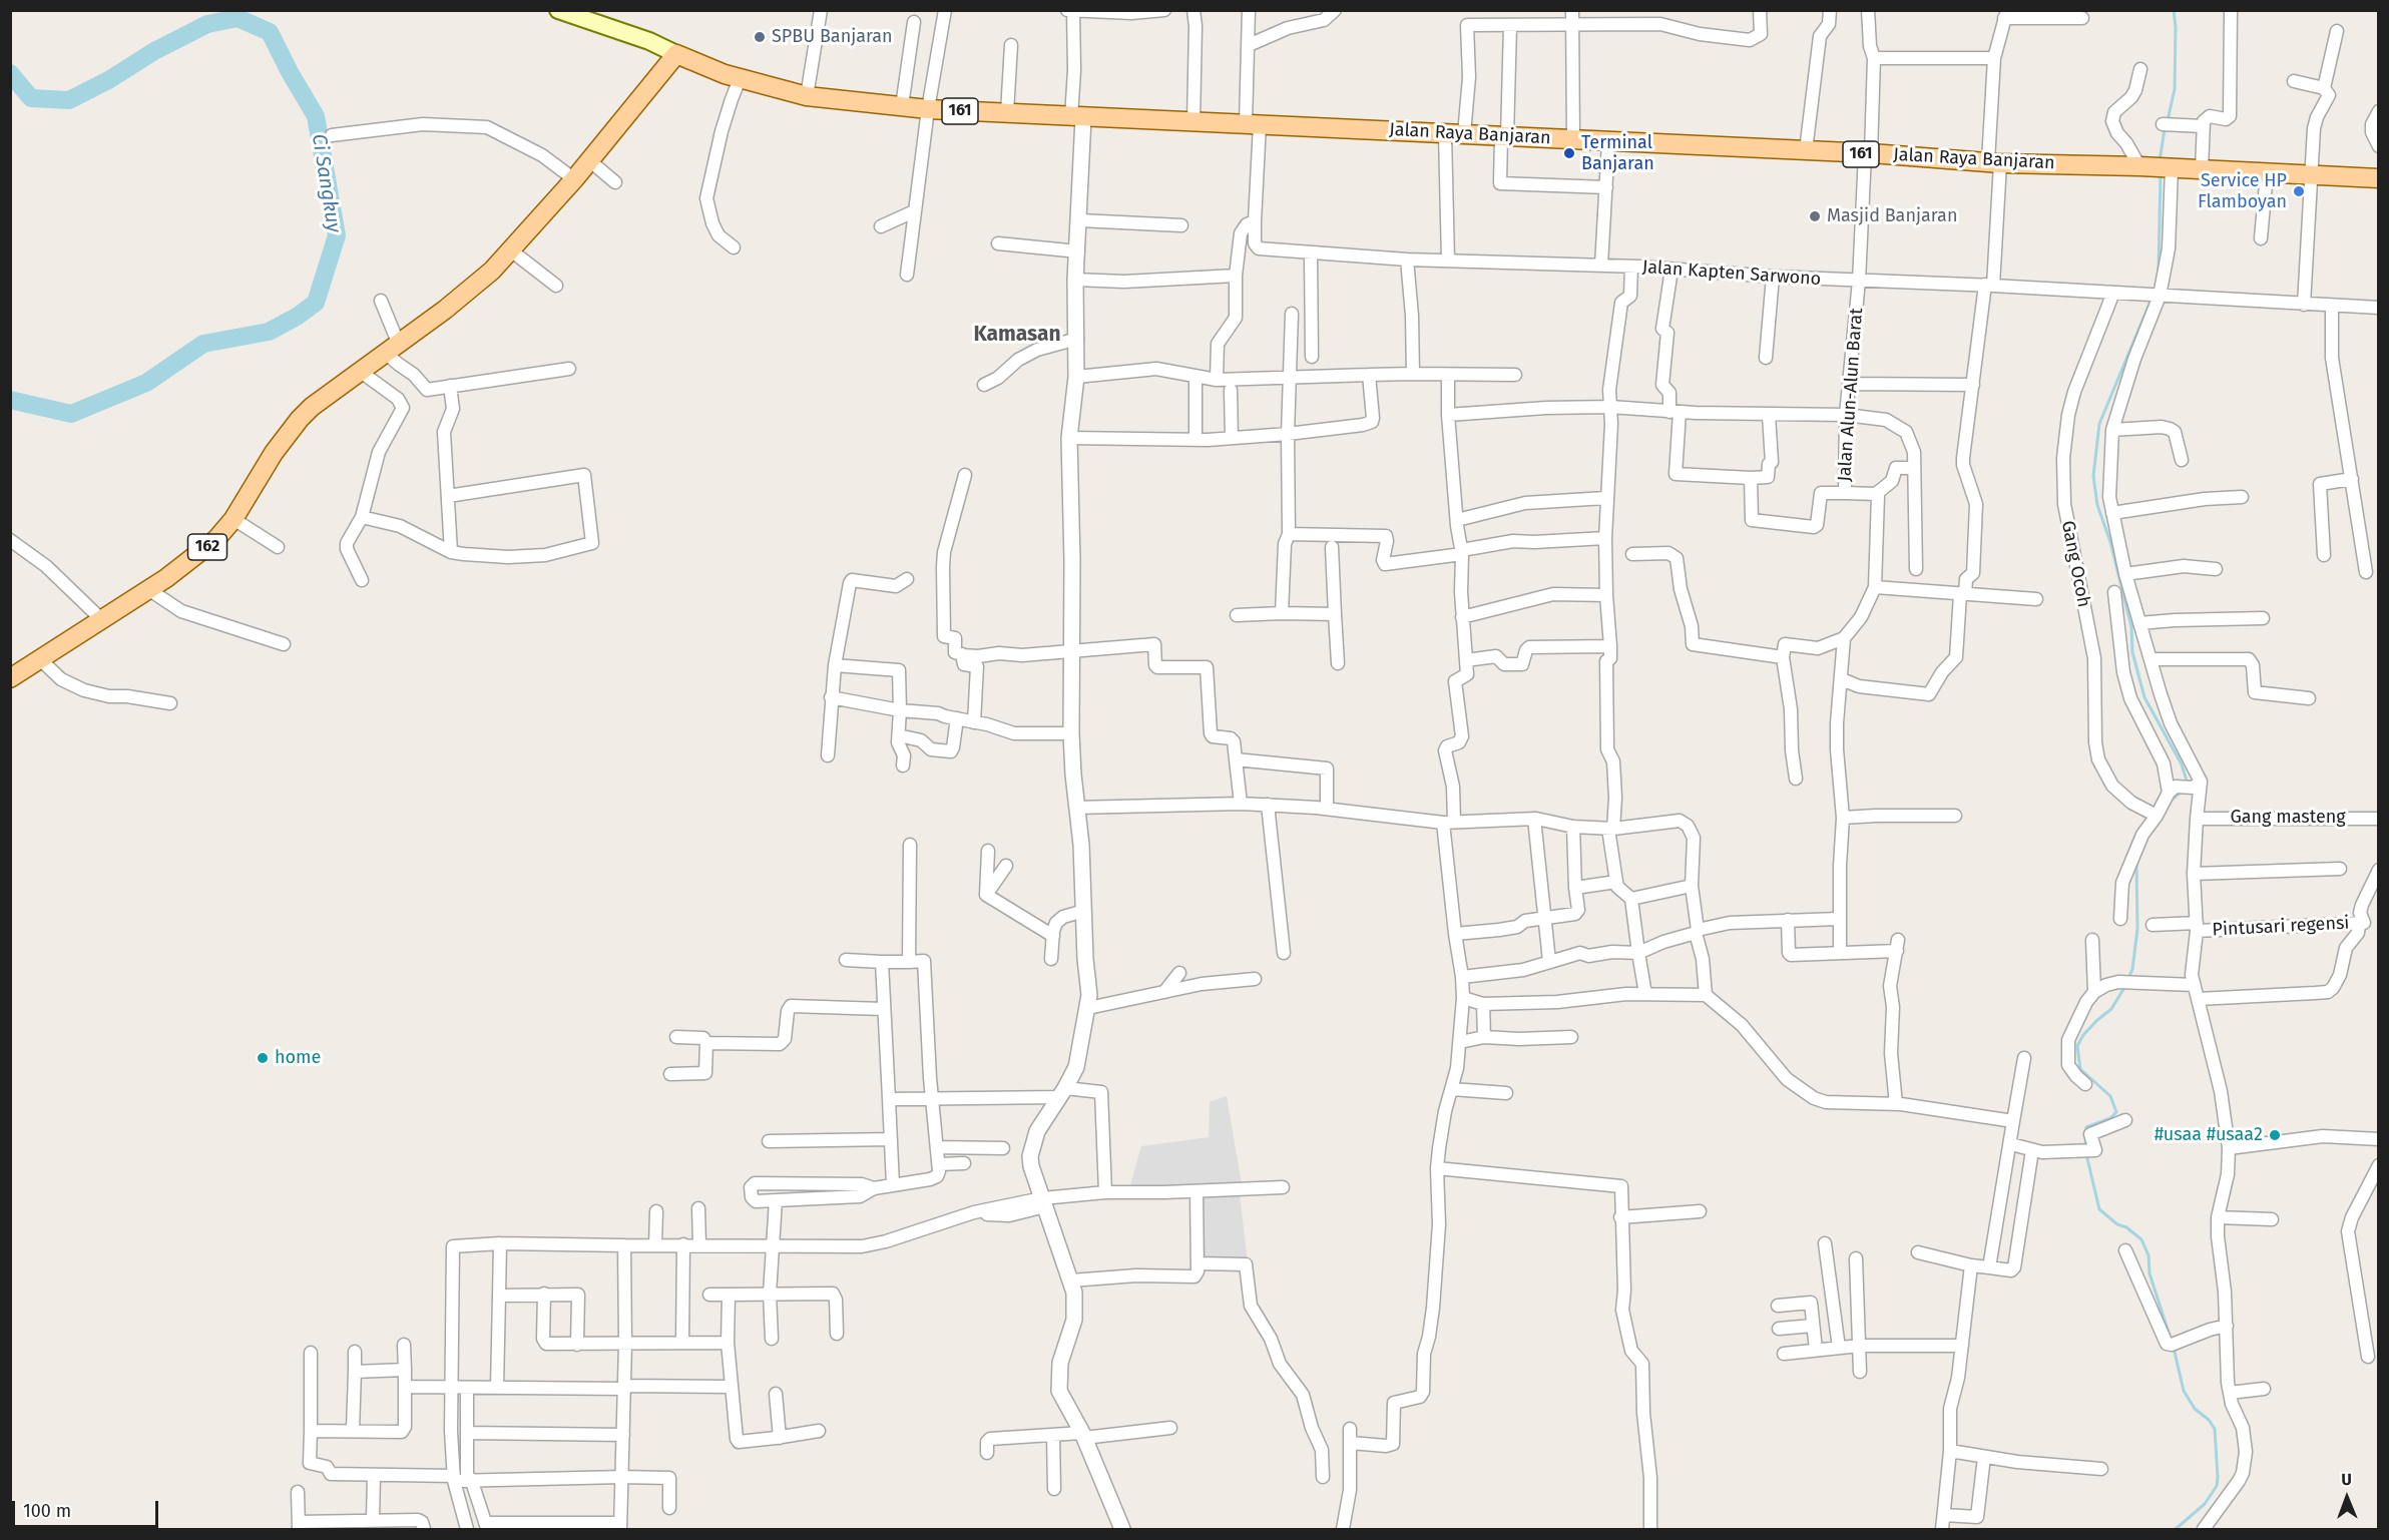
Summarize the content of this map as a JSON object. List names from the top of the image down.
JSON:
{
  "streets": {
    "main road": ["161", "Jalan Raya Banjaran", "162"],
    "street": [
      "Jalan Kapten Sarwono",
      "Jalan Alun-Alun Barat",
      "Gang Ocoh",
      "Gang masteng",
      "Pintusari regensi"
    ]
  },
  "crossings": [
    ["161", "Jalan Raya Banjaran"],
    ["161", "162"],
    ["Jalan Raya Banjaran", "Jalan Alun-Alun Barat"],
    ["Jalan Raya Banjaran", "162"],
    ["Jalan Kapten Sarwono", "Jalan Alun-Alun Barat"],
    ["Jalan Kapten Sarwono", "Gang Ocoh"]
  ],
  "districts": ["Kamasan"],
  "water": ["Ci Sangkuy"],
  "places": [
    "SPBU Banjaran",
    "Terminal Banjaran",
    "Service HP Flamboyan",
    "Masjid Banjaran",
    "home",
    "#usaa #usaa2"
  ],
  "scale_bar": "100 m",
  "north": "top"
}
